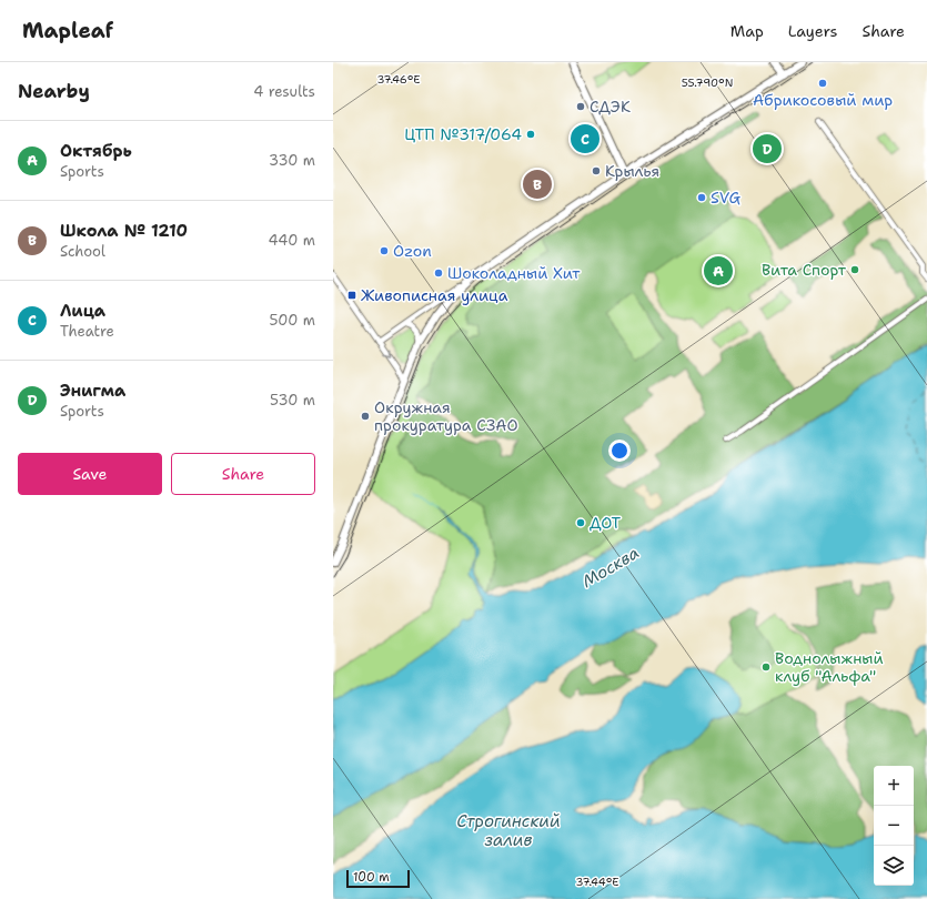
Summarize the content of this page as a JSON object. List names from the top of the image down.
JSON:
{
  "water": ["Москва", "Строгинский залив"],
  "places": {
    "other": [
      "Абрикосовый мир",
      "СДЭК",
      "ЦТП №317/064",
      "Крылья",
      "SVG",
      "Ozon",
      "Вита Спорт",
      "Шоколадный Хит",
      "Окружная прокуратура СЗАО",
      "ДОТ",
      "Воднолыжный клуб \"Альфа\""
    ],
    "transit": ["Живописная улица"]
  },
  "scale_bar": "100 m",
  "page": {
    "header": "Mapleaf",
    "nav": ["Map", "Layers", "Share"],
    "heading": ["Nearby", "4 results"],
    "list": [
      {
        "mark": "A",
        "name": "Октябрь",
        "note": "Sports",
        "value": "330 m"
      },
      {
        "mark": "B",
        "name": "Школа № 1210",
        "note": "School",
        "value": "440 m"
      },
      {
        "mark": "C",
        "name": "Лица",
        "note": "Theatre",
        "value": "500 m"
      },
      {
        "mark": "D",
        "name": "Энигма",
        "note": "Sports",
        "value": "530 m"
      }
    ],
    "pins": [
      "C",
      "D",
      "B",
      "A"
    ],
    "buttons": ["Save", "Share"],
    "map_buttons": ["+", "−"],
    "scale": "100 m"
  },
  "coordinates": ["37.46°E", "55.790°N", "37.44°E"]
}
